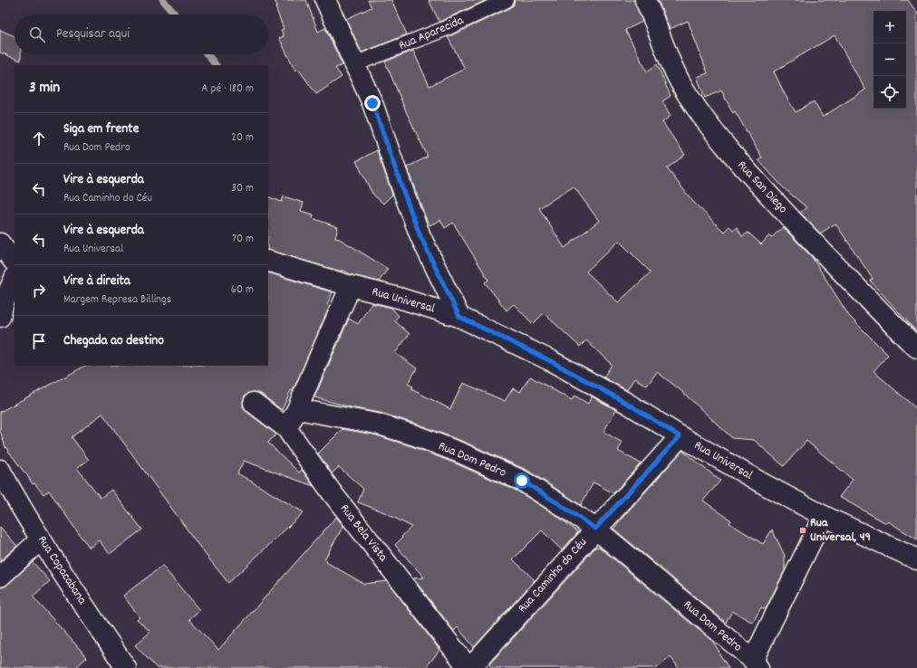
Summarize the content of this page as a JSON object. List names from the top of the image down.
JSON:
{
  "streets": {
    "street": [
      "Rua San Diego",
      "Rua Universal",
      "Rua Dom Pedro",
      "Rua Bela Vista",
      "Rua Copacabana",
      "Rua Caminho do Céu"
    ],
    "lane": ["Rua Aparecida"]
  },
  "crossings": [
    ["Rua Universal", "Rua Caminho do Céu"],
    ["Rua Dom Pedro", "Rua Caminho do Céu"],
    ["Rua Bela Vista", "Rua Caminho do Céu"]
  ],
  "places": {
    "transit": ["Rua Universal, 49"]
  },
  "page": {
    "map_buttons": ["+", "−"],
    "search": "Pesquisar aqui",
    "heading": ["3 min", "A pé · 180 m"],
    "list": [
      ["Siga em frente", "Rua Dom Pedro", "20 m"],
      ["Vire à esquerda", "Rua Caminho do Céu", "30 m"],
      ["Vire à esquerda", "Rua Universal", "70 m"],
      ["Vire à direita", "Margem Represa Billings", "60 m"],
      "Chegada ao destino"
    ]
  }
}
